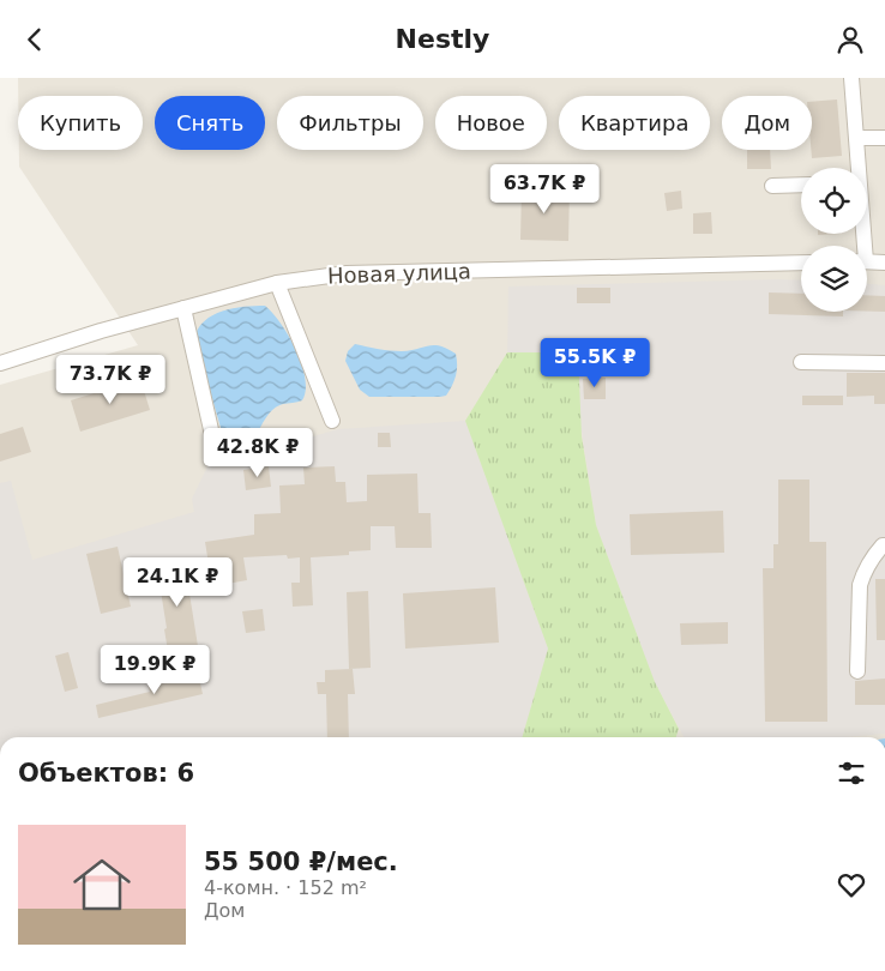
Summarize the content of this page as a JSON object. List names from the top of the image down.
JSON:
{
  "streets": {
    "street": ["Новая улица"]
  },
  "page": {
    "header": "Nestly",
    "chip": [
      "Купить",
      "Снять",
      "Фильтры",
      "Новое",
      "Квартира",
      "Дом"
    ],
    "price": [
      "63.7K ₽",
      "55.5K ₽",
      "73.7K ₽",
      "42.8K ₽",
      "24.1K ₽",
      "19.9K ₽"
    ],
    "heading": "Объектов: 6",
    "list": [
      {
        "name": "55 500 ₽/мес.",
        "note": "4-комн. · 152 m² · Дом"
      }
    ]
  }
}
